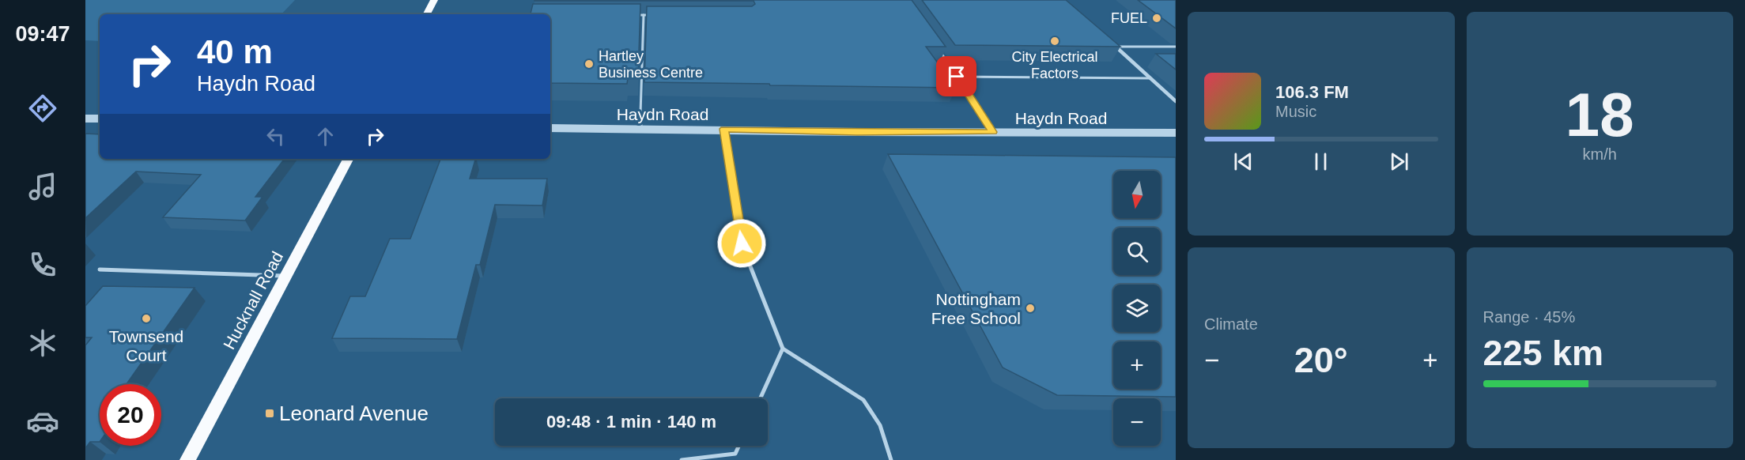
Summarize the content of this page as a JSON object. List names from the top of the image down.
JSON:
{
  "streets": {
    "main road": ["Hucknall Road"],
    "street": ["Haydn Road"]
  },
  "places": {
    "other": [
      "FUEL",
      "City Electrical Factors",
      "Hartley Business Centre",
      "Nottingham Free School",
      "Townsend Court"
    ],
    "transit": ["Leonard Avenue"]
  },
  "north": "bottom",
  "page": {
    "tabs": "09:47",
    "tile": [
      ["18", "km/h"],
      "Climate",
      ["Range · 45%", "225 km"]
    ],
    "turn": ["40 m", "Haydn Road"],
    "song": ["106.3 FM", "Music"],
    "map_buttons": ["+", "−"],
    "heat": ["−", "20°", "+"],
    "limit": "20",
    "trip": "09:48 · 1 min · 140 m"
  }
}
